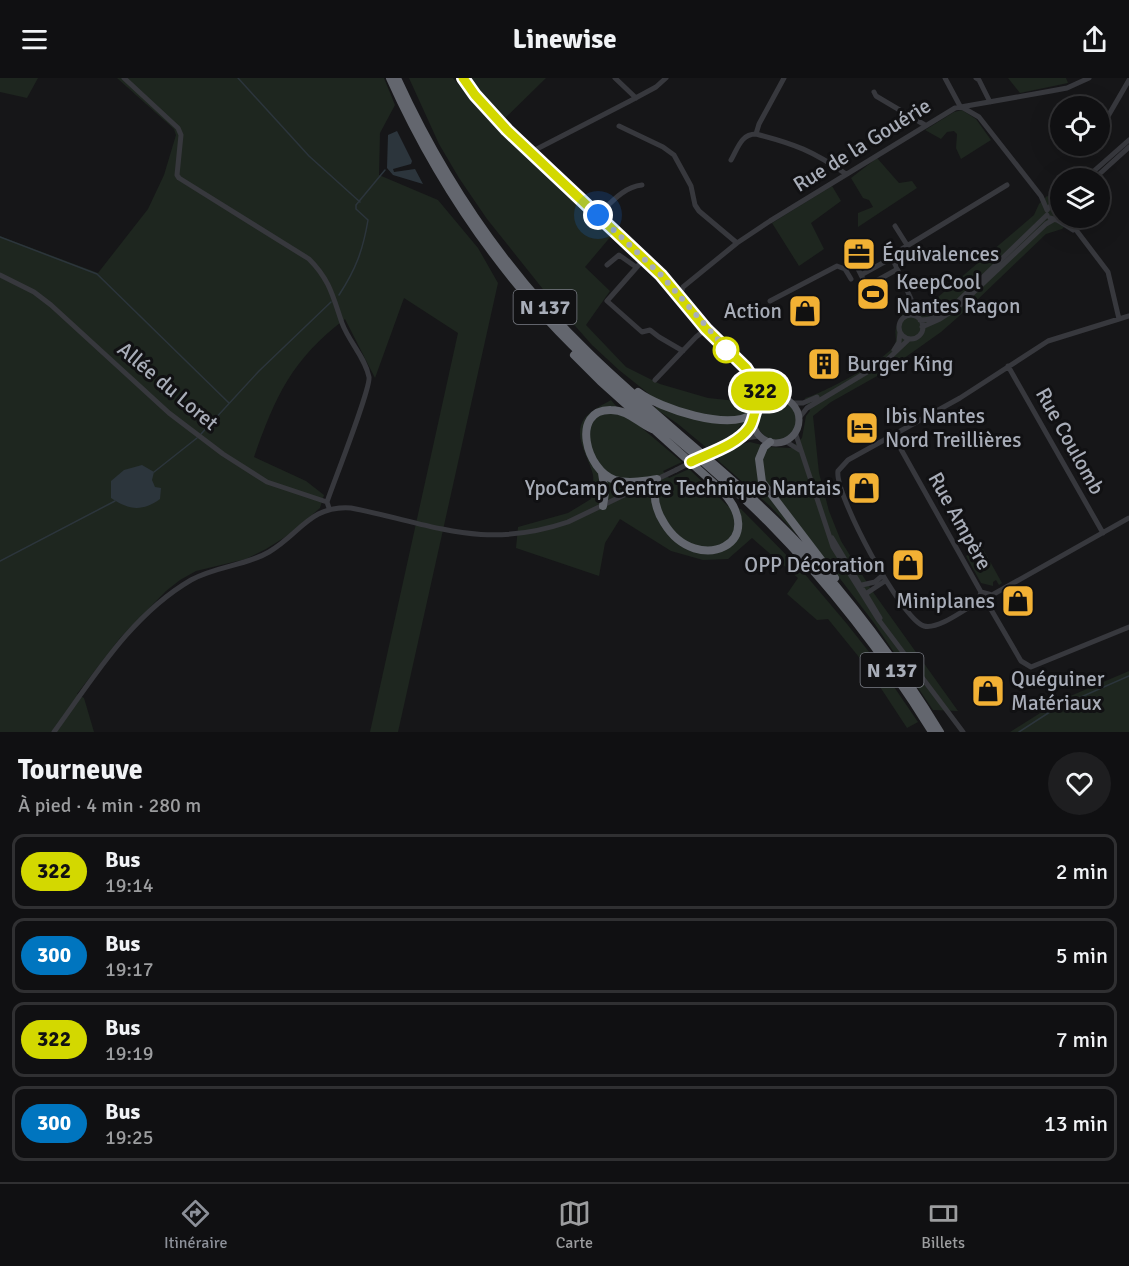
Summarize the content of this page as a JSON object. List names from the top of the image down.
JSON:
{
  "streets": {
    "highway": ["N 137"],
    "street": [
      "Rue de la Gouérie",
      "Allée du Loret",
      "Rue Coulomb",
      "Rue Ampère"
    ]
  },
  "places": {
    "office": ["Équivalences"],
    "sports": ["KeepCool Nantes Ragon"],
    "shop": [
      "Action",
      "YpoCamp Centre Technique Nantais",
      "OPP Décoration",
      "Miniplanes",
      "Quéguiner Matériaux"
    ],
    "building": ["Burger King"],
    "hotel": ["Ibis Nantes Nord Treillières"]
  },
  "lines": ["bus line 322"],
  "page": {
    "header": "Linewise",
    "on_map": "322",
    "heading": ["Tourneuve", "À pied · 4 min · 280 m"],
    "list": [
      {
        "mark": "322",
        "name": "Bus",
        "note": "19:14",
        "value": "2 min"
      },
      {
        "mark": "300",
        "name": "Bus",
        "note": "19:17",
        "value": "5 min"
      },
      {
        "mark": "322",
        "name": "Bus",
        "note": "19:19",
        "value": "7 min"
      },
      {
        "mark": "300",
        "name": "Bus",
        "note": "19:25",
        "value": "13 min"
      }
    ],
    "tabs": ["Itinéraire", "Carte", "Billets"]
  }
}
